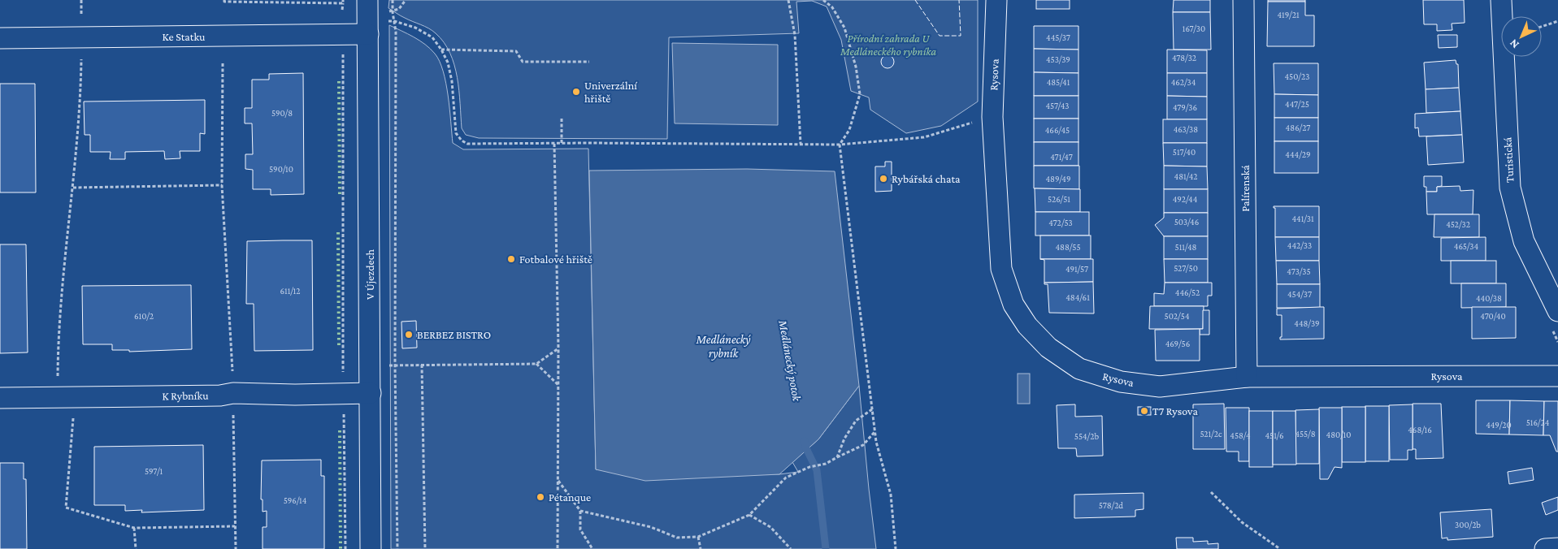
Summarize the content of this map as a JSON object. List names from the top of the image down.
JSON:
{
  "streets": {
    "street": [
      "Ke Statku",
      "Rysova",
      "Turistická",
      "Palírenská",
      "V Újezdech",
      "K Rybníku"
    ]
  },
  "crossings": [
    ["Ke Statku", "V Újezdech"],
    ["Rysova", "Palírenská"],
    ["V Újezdech", "K Rybníku"]
  ],
  "water": ["Medlánecký rybník", "Medlánecký potok"],
  "parks": ["Přírodní zahrada U Medláneckého rybníka"],
  "places": [
    "Univerzální hřiště",
    "Rybářská chata",
    "Fotbalové hřiště",
    "BERBEZ BISTRO",
    "T7 Rysova",
    "Pétanque"
  ],
  "house_numbers": [
    "419/21",
    "167/30",
    "445/37",
    "478/32",
    "453/39",
    "450/23",
    "485/41",
    "462/34",
    "447/25",
    "457/43",
    "479/36",
    "590/8",
    "486/27",
    "463/38",
    "466/45",
    "517/40",
    "444/29",
    "471/47",
    "590/10",
    "481/42",
    "489/49",
    "526/51",
    "492/44",
    "441/31",
    "503/46",
    "472/53",
    "452/32",
    "442/33",
    "465/34",
    "488/55",
    "511/48",
    "527/50",
    "491/57",
    "473/35",
    "611/12",
    "446/52",
    "454/37",
    "484/61",
    "440/38",
    "610/2",
    "502/54",
    "470/40",
    "448/39",
    "469/56",
    "516/24",
    "449/20",
    "468/16",
    "521/2c",
    "455/8",
    "480/10",
    "458/4",
    "451/6",
    "554/2b",
    "597/1",
    "596/14",
    "578/2d",
    "300/2b"
  ],
  "north": "bottom left"
}
